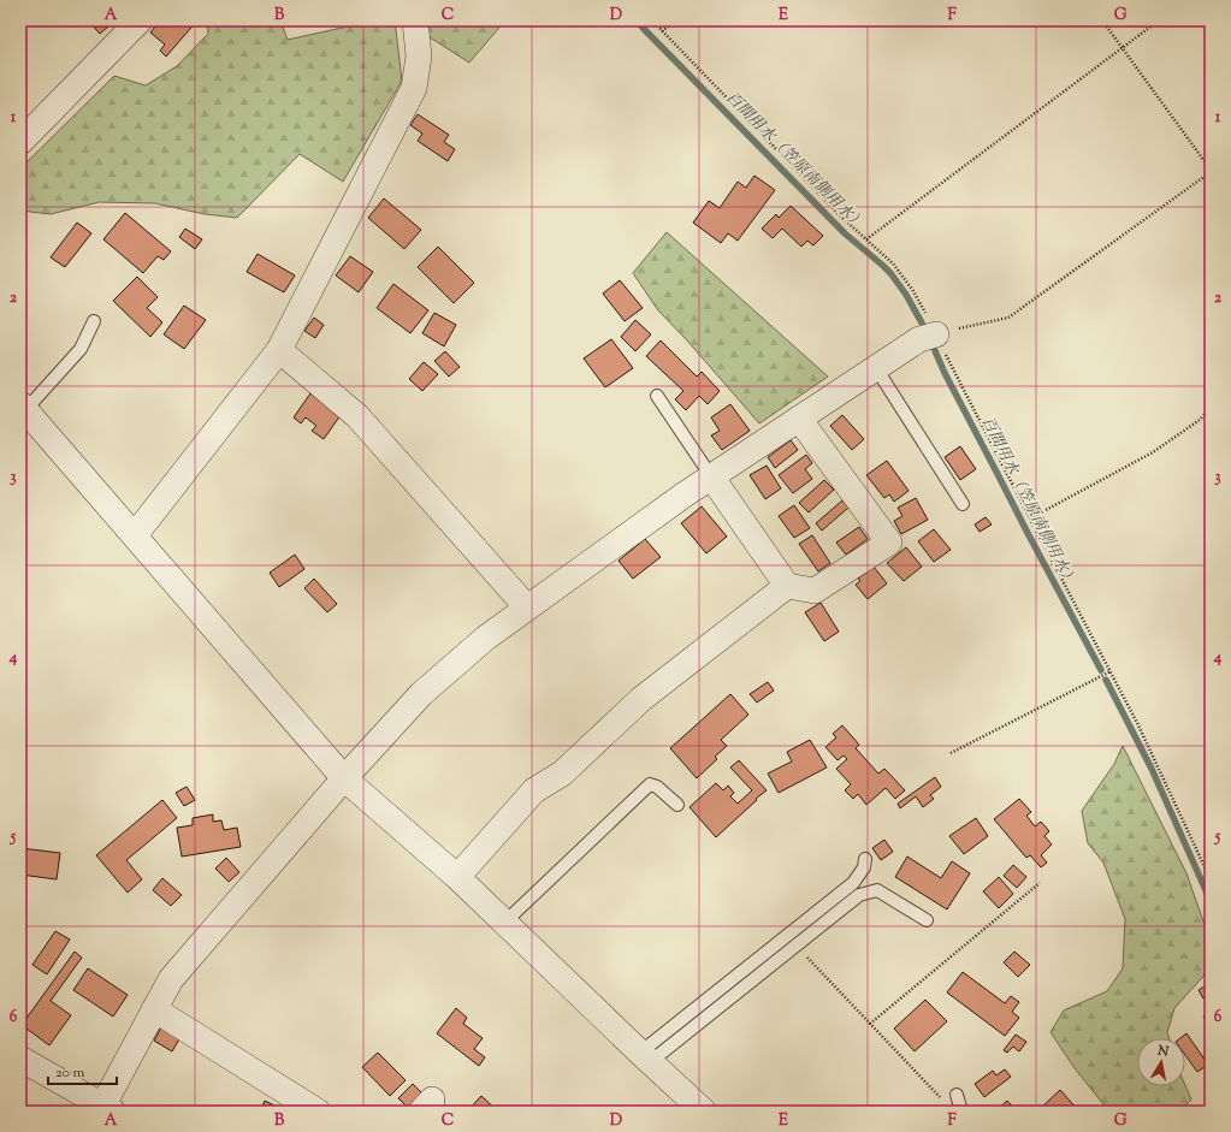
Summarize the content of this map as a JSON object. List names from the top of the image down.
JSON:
{
  "water": ["百間用水（笠原南側用水）"],
  "scale_bar": "20 m",
  "north": "top",
  "grid": {
    "columns": [
      "A",
      "B",
      "C",
      "D",
      "E",
      "F",
      "G"
    ],
    "rows": [
      "1",
      "2",
      "3",
      "4",
      "5",
      "6"
    ]
  }
}
